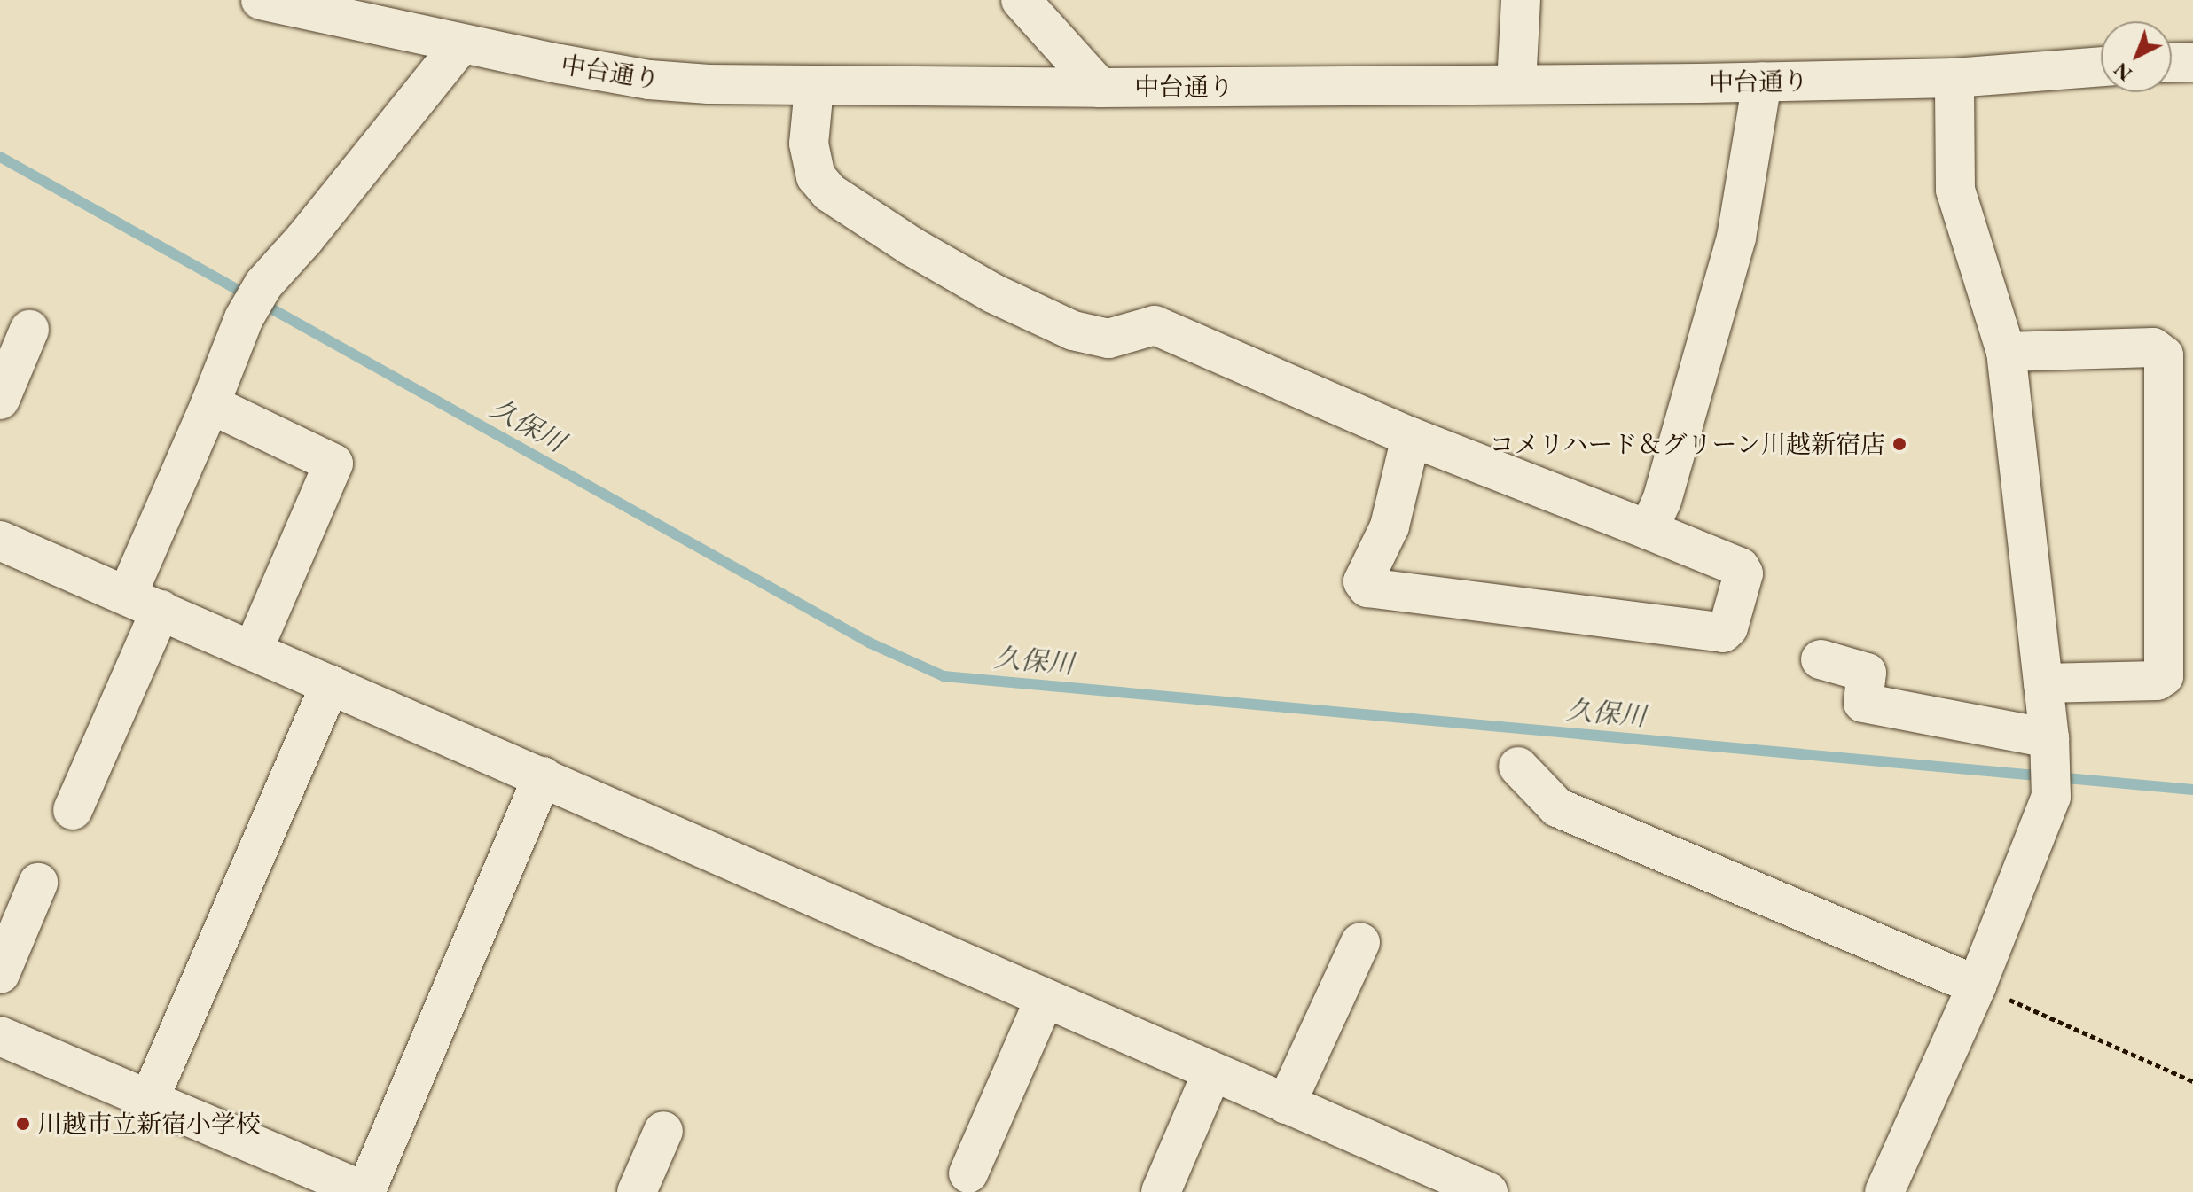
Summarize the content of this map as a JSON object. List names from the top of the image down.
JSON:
{
  "streets": {
    "street": ["中台通り"]
  },
  "water": ["久保川"],
  "places": ["コメリハード＆グリーン川越新宿店", "川越市立新宿小学校"],
  "north": "bottom left"
}
